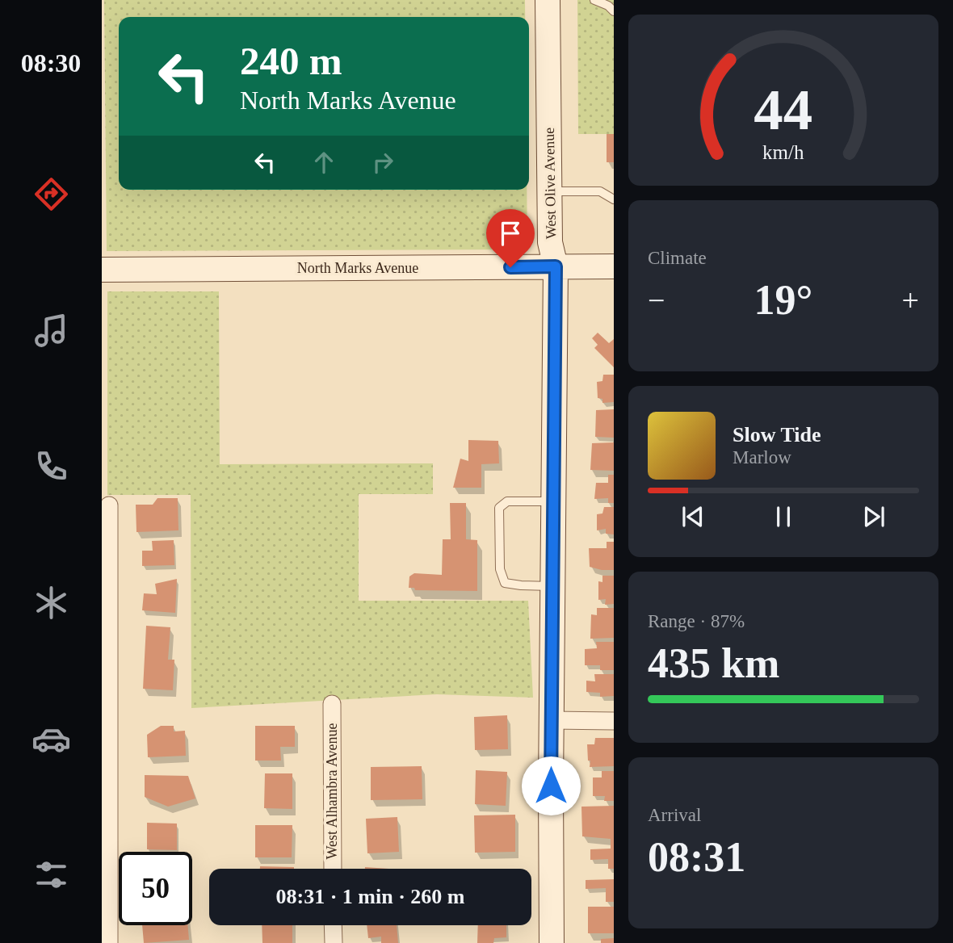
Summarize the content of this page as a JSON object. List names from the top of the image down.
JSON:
{
  "streets": {
    "main road": ["West Olive Avenue", "North Marks Avenue"],
    "street": ["West Alhambra Avenue"]
  },
  "crossings": [
    ["West Olive Avenue", "North Marks Avenue"]
  ],
  "page": {
    "tabs": "08:30",
    "turn": ["240 m", "North Marks Avenue"],
    "tile": [
      "Climate",
      ["Range · 87%", "435 km"],
      ["Arrival", "08:31"]
    ],
    "heat": ["−", "19°", "+"],
    "song": ["Slow Tide", "Marlow"],
    "limit": "50",
    "trip": "08:31 · 1 min · 260 m",
    "gauge": ["44", "km/h"]
  }
}
